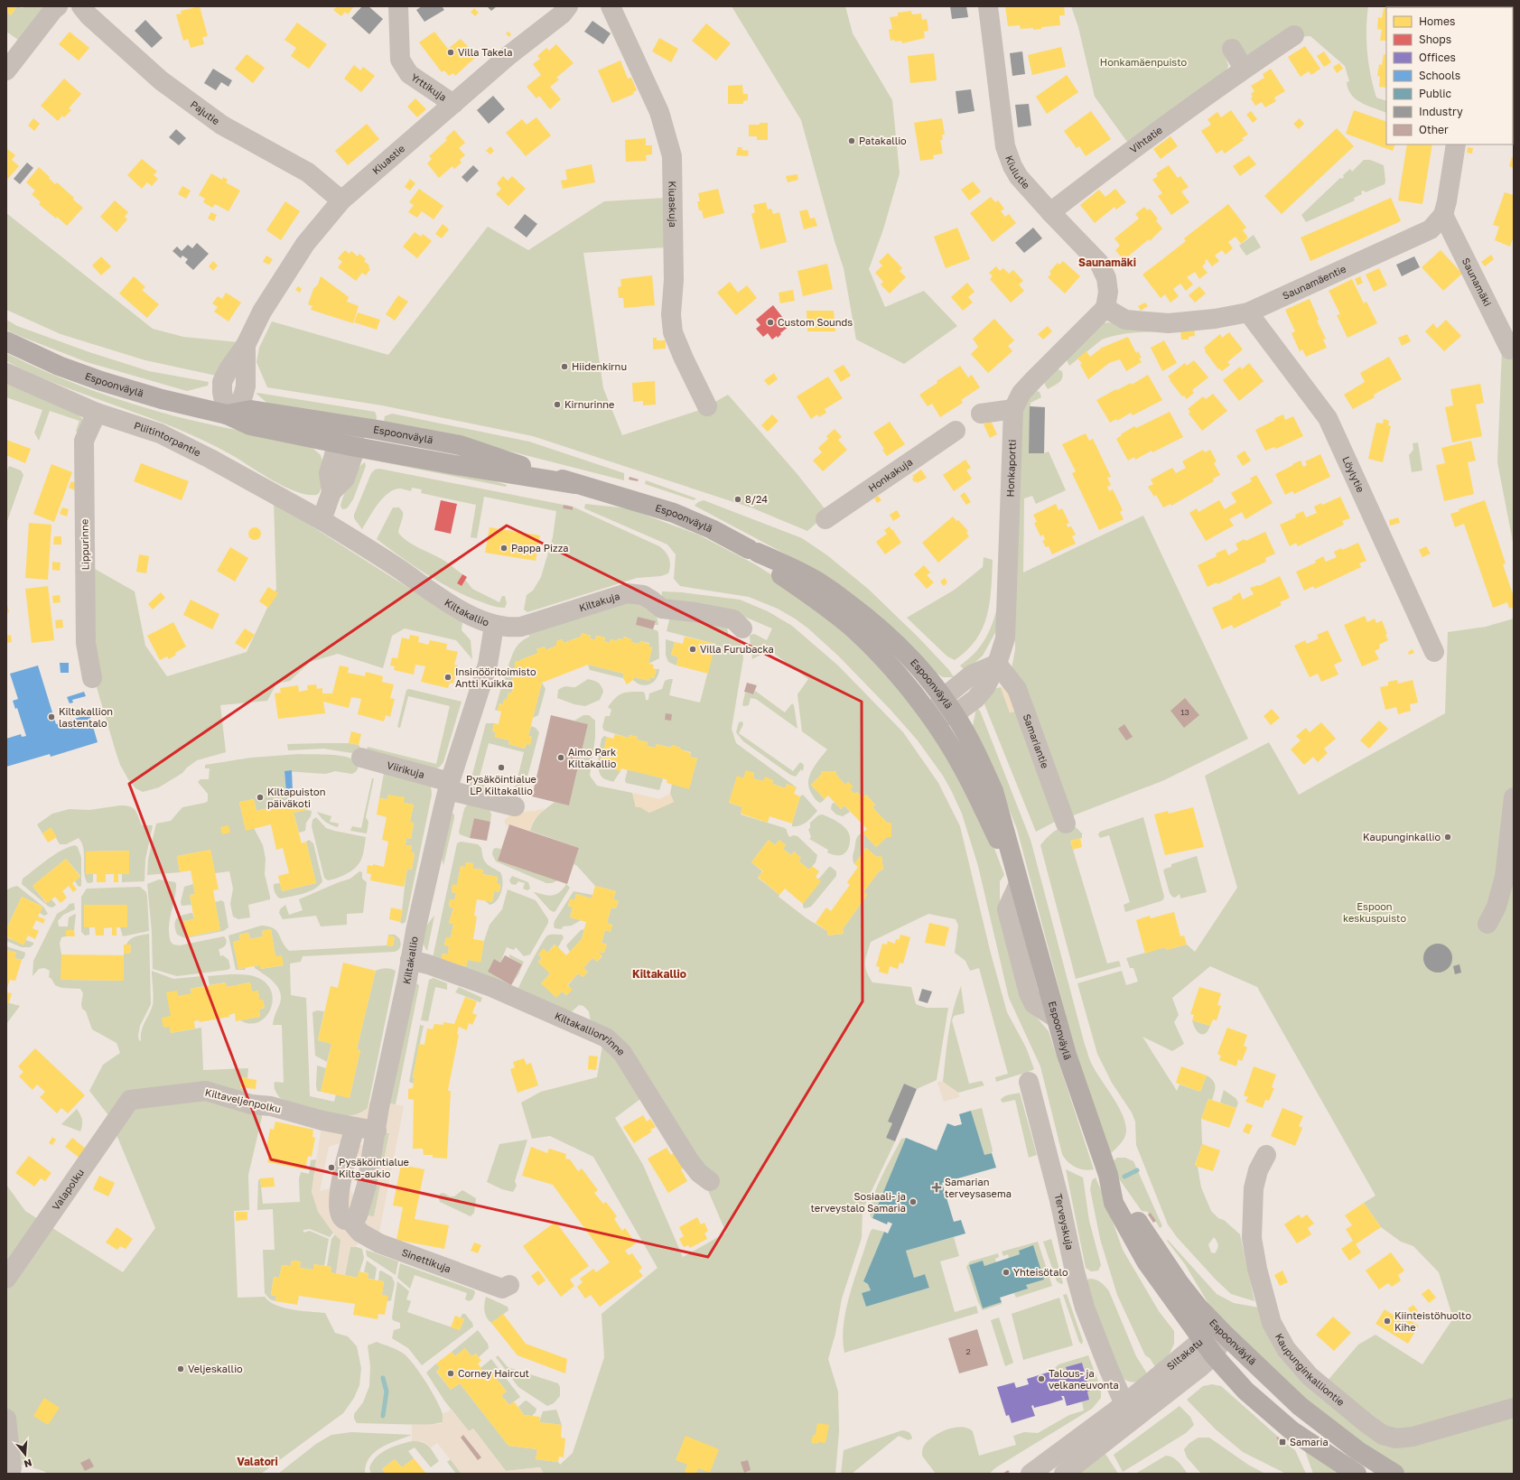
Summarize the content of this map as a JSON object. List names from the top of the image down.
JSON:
{
  "streets": {
    "main road": ["Espoonväylä"],
    "street": [
      "Yrttikuja",
      "Pajutie",
      "Vihtatie",
      "Kiuastie",
      "Kiulutie",
      "Kiuaskuja",
      "Saunamäentie",
      "Saunamäki",
      "Pliitintorpantie",
      "Honkaportti",
      "Honkakuja",
      "Löylytie",
      "Lippurinne",
      "Kiltakuja",
      "Kiltakallio",
      "Samariantie",
      "Viirikuja",
      "Kiltakallionrinne",
      "Kiltaveljenpolku",
      "Valapolku",
      "Terveyskuja",
      "Sinettikuja",
      "Siltakatu",
      "Kaupunginkalliontie"
    ]
  },
  "crossings": [
    ["Yrttikuja", "Kiuastie"],
    ["Pajutie", "Kiuastie"],
    ["Vihtatie", "Kiulutie"],
    ["Kiuastie", "Espoonväylä"],
    ["Kiulutie", "Saunamäentie"],
    ["Kiulutie", "Honkaportti"],
    ["Saunamäentie", "Saunamäki"],
    ["Saunamäentie", "Honkaportti"],
    ["Saunamäentie", "Löylytie"],
    ["Espoonväylä", "Honkaportti"],
    ["Espoonväylä", "Siltakatu"],
    ["Pliitintorpantie", "Lippurinne"],
    ["Pliitintorpantie", "Kiltakallio"],
    ["Honkaportti", "Samariantie"],
    ["Kiltakuja", "Kiltakallio"],
    ["Kiltakallio", "Viirikuja"],
    ["Kiltakallio", "Kiltakallionrinne"],
    ["Kiltakallio", "Sinettikuja"],
    ["Kiltaveljenpolku", "Valapolku"],
    ["Terveyskuja", "Siltakatu"]
  ],
  "districts": ["Saunamäki", "Kiltakallio", "Valatori"],
  "parks": ["Honkamäenpuisto", "Espoon keskuspuisto"],
  "places": {
    "other": [
      "Villa Takela",
      "Patakallio",
      "Custom Sounds",
      "Hiidenkirnu",
      "Kirnurinne",
      "8/24",
      "Pappa Pizza",
      "Villa Furubacka",
      "Insinööritoimisto Antti Kuikka",
      "Kiltakallion lastentalo",
      "Aimo Park Kiltakallio",
      "Pysäköintialue LP Kiltakallio",
      "Kiltapuiston päiväkoti",
      "Kaupunginkallio",
      "Pysäköintialue Kilta-aukio",
      "Sosiaali- ja terveystalo Samaria",
      "Yhteisötalo",
      "Kiinteistöhuolto Kihe",
      "Veljeskallio",
      "Corney Haircut",
      "Talous- ja velkaneuvonta"
    ],
    "health": ["Samarian terveysasema"],
    "transit": ["Samaria"]
  },
  "house_numbers": ["13", "2"],
  "legend": [
    "Homes",
    "Shops",
    "Offices",
    "Schools",
    "Public",
    "Industry",
    "Other"
  ],
  "north": "bottom"
}
